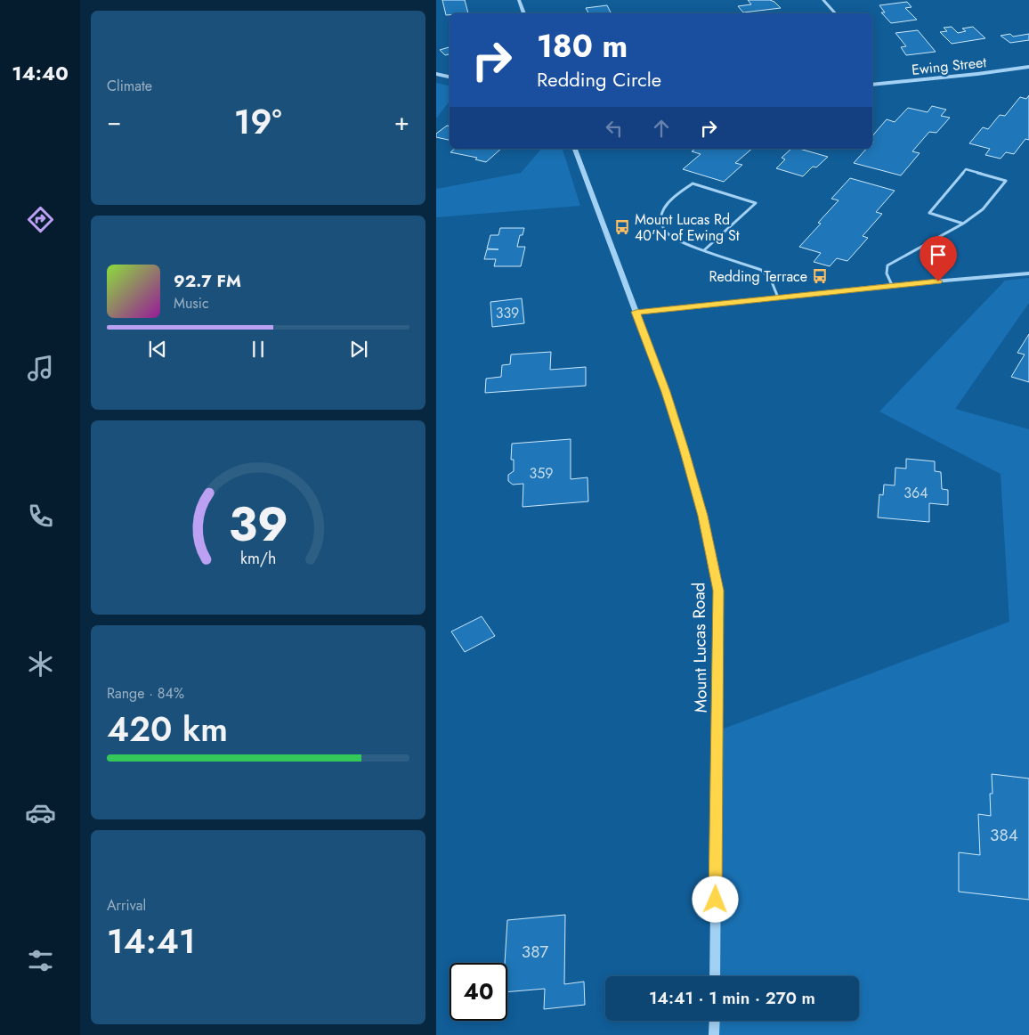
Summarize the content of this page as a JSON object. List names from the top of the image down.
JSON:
{
  "streets": {
    "street": ["Ewing Street", "Mount Lucas Road"]
  },
  "places": {
    "bus stop": ["Mount Lucas Rd 40'N of Ewing St", "Redding Terrace"]
  },
  "house_numbers": [
    "339",
    "359",
    "364",
    "384",
    "387"
  ],
  "page": {
    "tabs": "14:40",
    "tile": [
      "Climate",
      ["Range · 84%", "420 km"],
      ["Arrival", "14:41"]
    ],
    "turn": ["180 m", "Redding Circle"],
    "heat": ["−", "19°", "+"],
    "song": ["92.7 FM", "Music"],
    "limit": "40",
    "trip": "14:41 · 1 min · 270 m",
    "gauge": ["39", "km/h"]
  }
}
